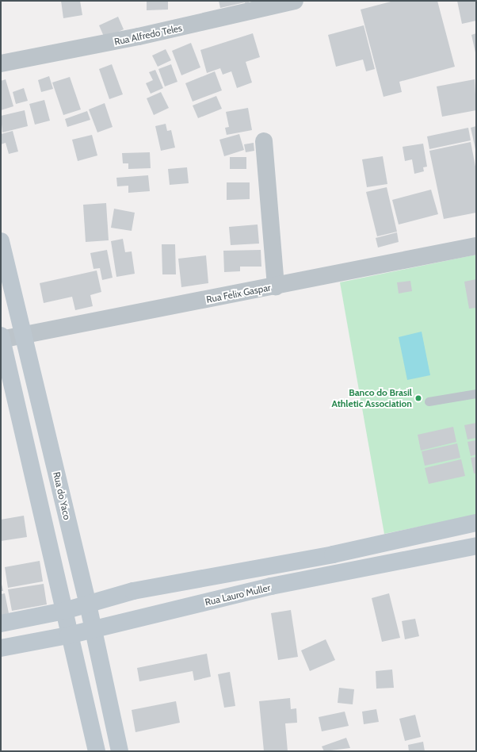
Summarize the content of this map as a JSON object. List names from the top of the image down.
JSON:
{
  "streets": {
    "street": [
      "Rua Alfredo Teles",
      "Rua Felix Gaspar",
      "Rua do Yaco",
      "Rua Lauro Muller"
    ]
  },
  "crossings": [
    ["Rua Felix Gaspar", "Rua do Yaco"],
    ["Rua do Yaco", "Rua Lauro Muller"]
  ],
  "places": ["Banco do Brasil Athletic Association"]
}
